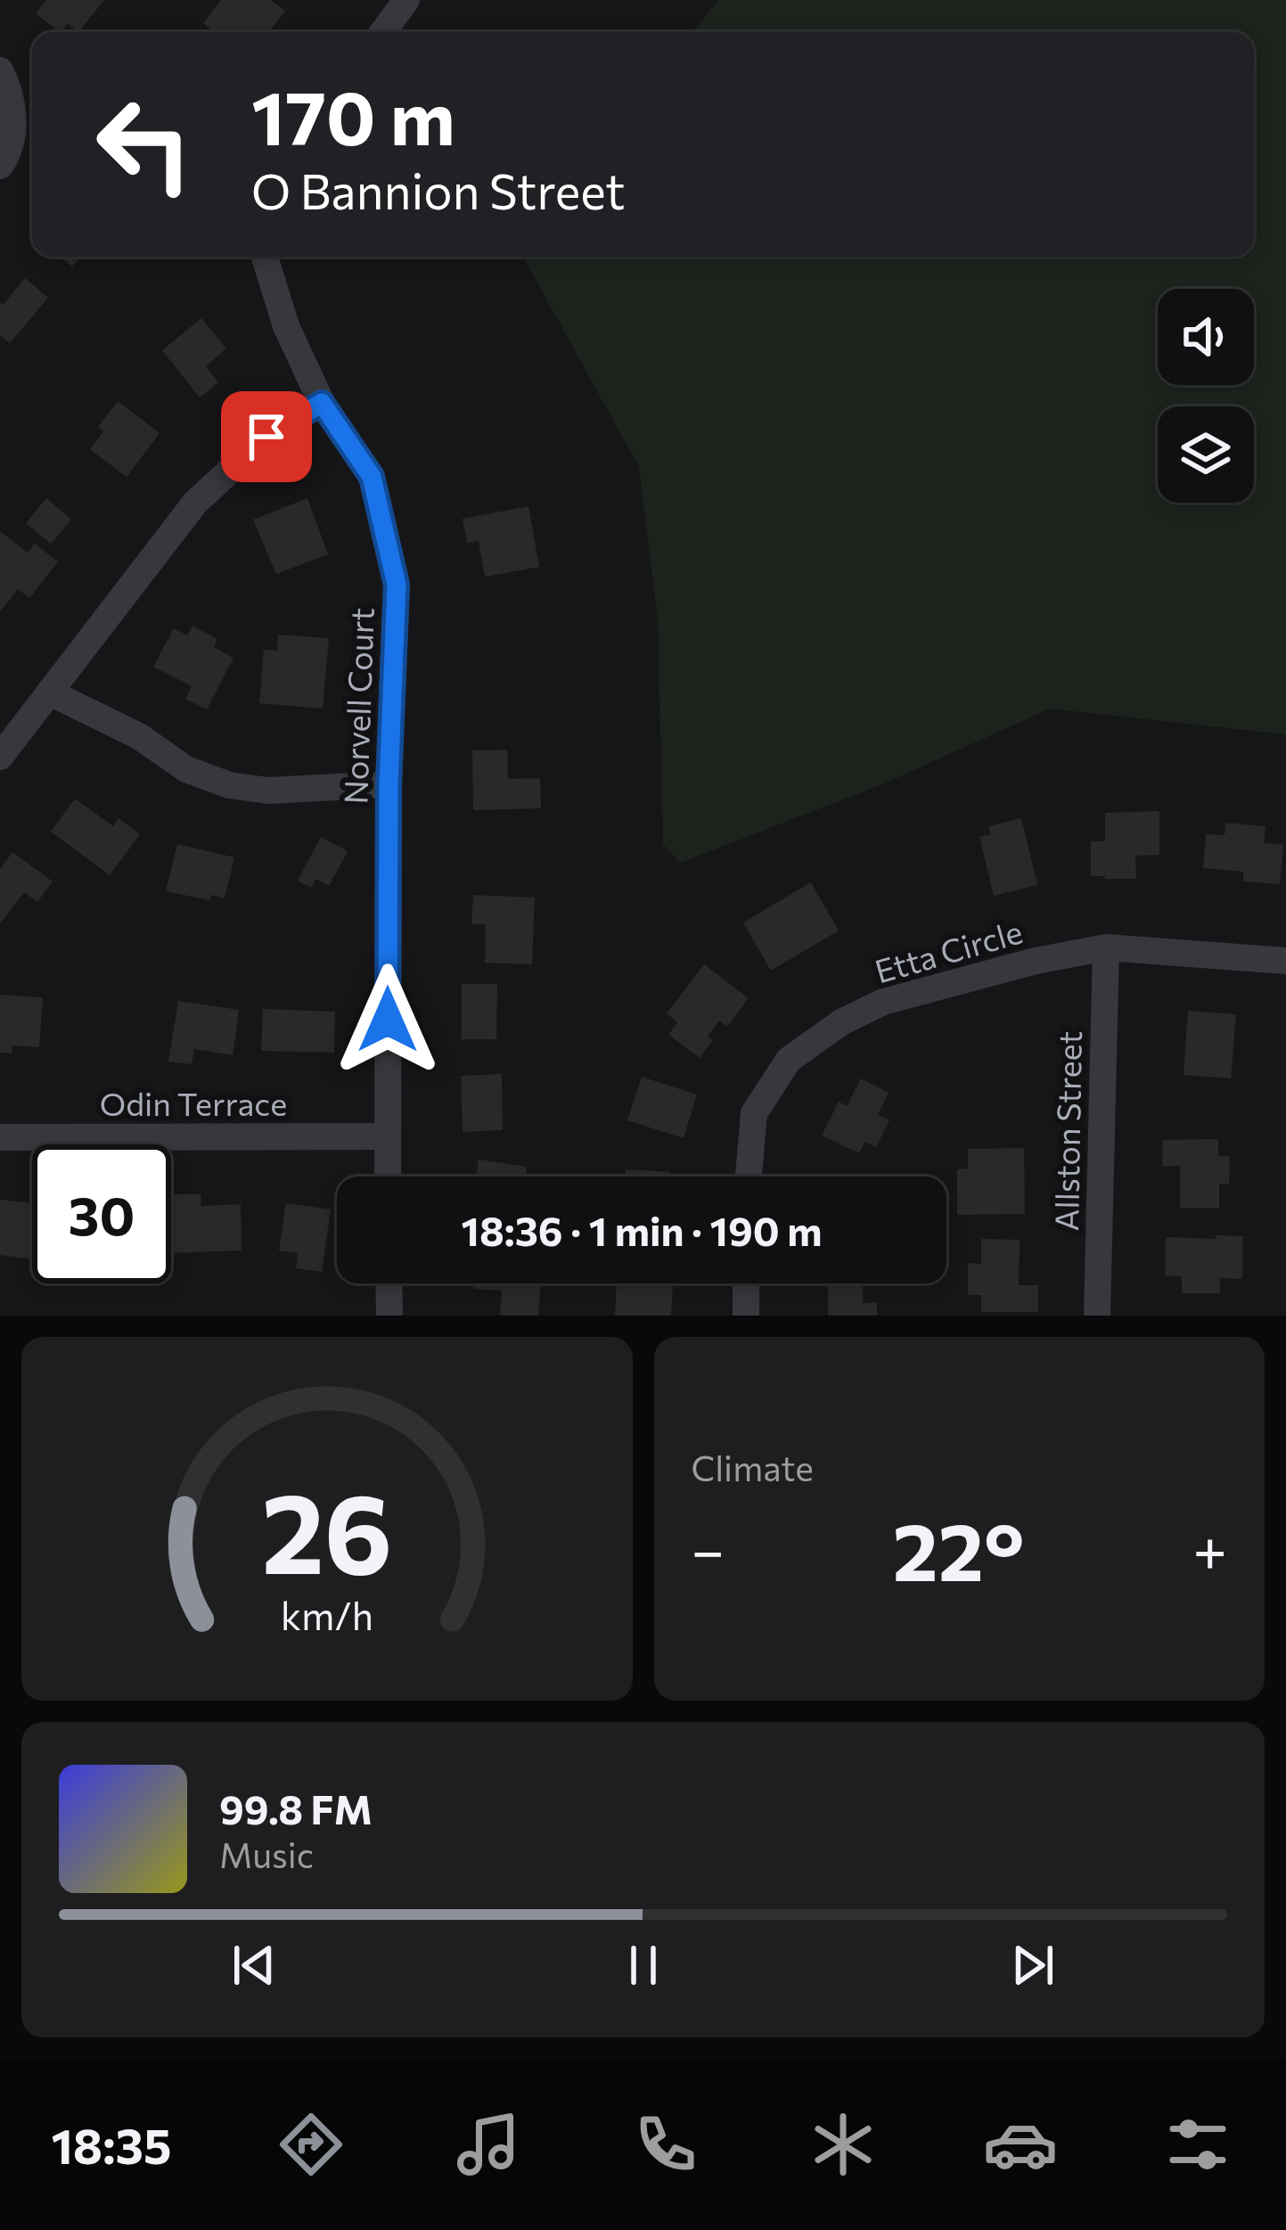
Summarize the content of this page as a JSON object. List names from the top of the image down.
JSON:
{
  "streets": {
    "street": [
      "Norvell Court",
      "Etta Circle",
      "Odin Terrace",
      "Allston Street"
    ]
  },
  "crossings": [
    ["Norvell Court", "Odin Terrace"],
    ["Etta Circle", "Allston Street"]
  ],
  "page": {
    "turn": ["170 m", "O Bannion Street"],
    "limit": "30",
    "trip": "18:36 · 1 min · 190 m",
    "tile": "Climate",
    "heat": ["−", "22°", "+"],
    "song": ["99.8 FM", "Music"],
    "tabs": "18:35",
    "gauge": ["26", "km/h"]
  }
}
